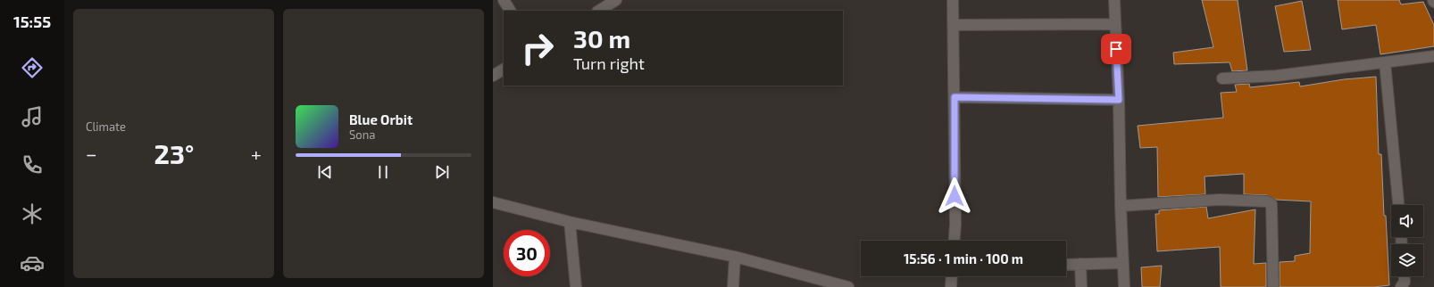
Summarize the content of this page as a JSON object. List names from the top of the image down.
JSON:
{
  "page": {
    "tabs": "15:55",
    "tile": "Climate",
    "turn": ["30 m", "Turn right"],
    "song": ["Blue Orbit", "Sona"],
    "heat": ["−", "23°", "+"],
    "limit": "30",
    "trip": "15:56 · 1 min · 100 m"
  }
}
